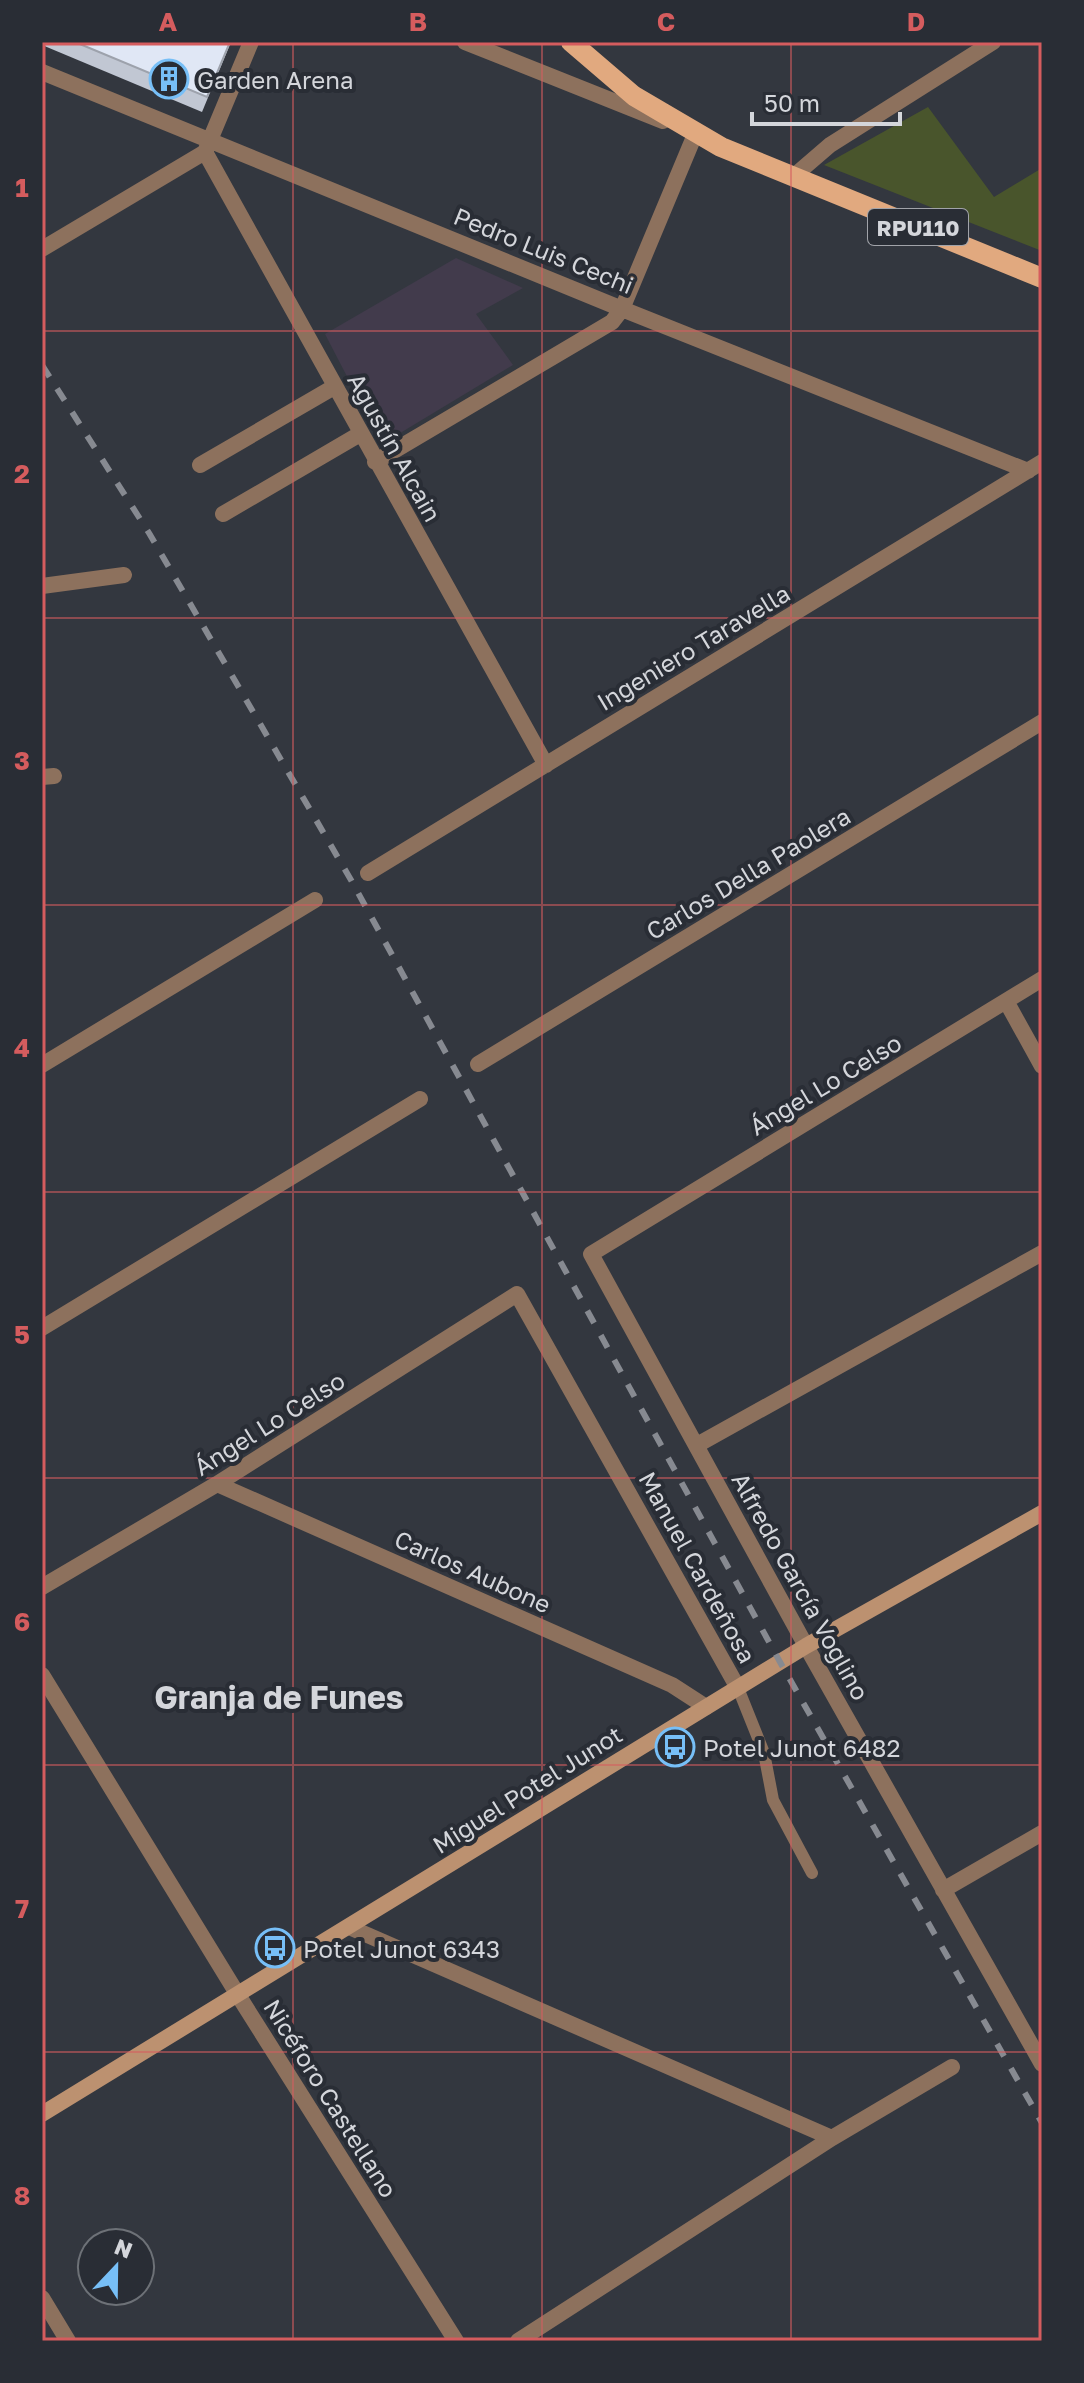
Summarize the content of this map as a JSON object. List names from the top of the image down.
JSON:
{
  "streets": {
    "main road": ["RPU110", "Miguel Potel Junot"],
    "street": [
      "Pedro Luis Cechi",
      "Agustín Alcain",
      "Ingeniero Taravella",
      "Carlos Della Paolera",
      "Ángel Lo Celso",
      "Manuel Cardeñosa",
      "Carlos Aubone",
      "Alfredo García Voglino",
      "Nicéforo Castellano"
    ]
  },
  "crossings": [
    ["Pedro Luis Cechi", "Agustín Alcain"],
    ["Pedro Luis Cechi", "Ingeniero Taravella"],
    ["Agustín Alcain", "Ingeniero Taravella"],
    ["Ángel Lo Celso", "Manuel Cardeñosa"],
    ["Ángel Lo Celso", "Carlos Aubone"],
    ["Ángel Lo Celso", "Alfredo García Voglino"],
    ["Manuel Cardeñosa", "Miguel Potel Junot"],
    ["Carlos Aubone", "Miguel Potel Junot"],
    ["Alfredo García Voglino", "Miguel Potel Junot"],
    ["Miguel Potel Junot", "Nicéforo Castellano"]
  ],
  "districts": ["Granja de Funes"],
  "places": {
    "building": ["Garden Arena"],
    "bus stop": ["Potel Junot 6482", "Potel Junot 6343"]
  },
  "scale_bar": "50 m",
  "north": "top",
  "grid": {
    "columns": [
      "A",
      "B",
      "C",
      "D"
    ],
    "rows": [
      "1",
      "2",
      "3",
      "4",
      "5",
      "6",
      "7",
      "8"
    ]
  }
}
